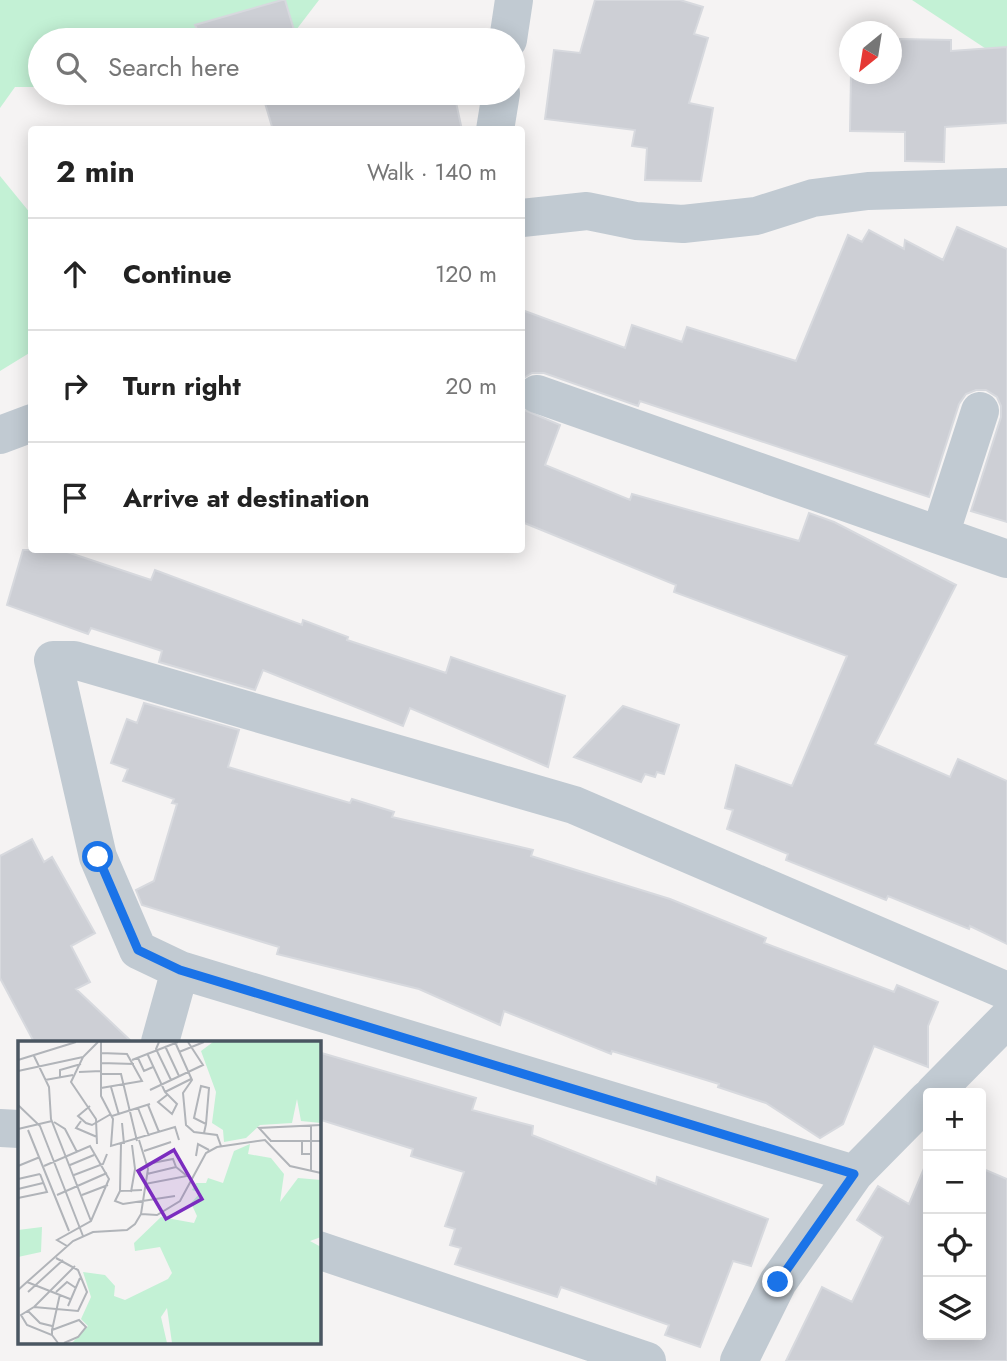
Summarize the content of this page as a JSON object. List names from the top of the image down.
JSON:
{
  "north": "bottom left",
  "page": {
    "search": "Search here",
    "heading": ["2 min", "Walk · 140 m"],
    "list": [
      ["Continue", "120 m"],
      ["Turn right", "20 m"],
      "Arrive at destination"
    ],
    "map_buttons": ["+", "−"]
  }
}
